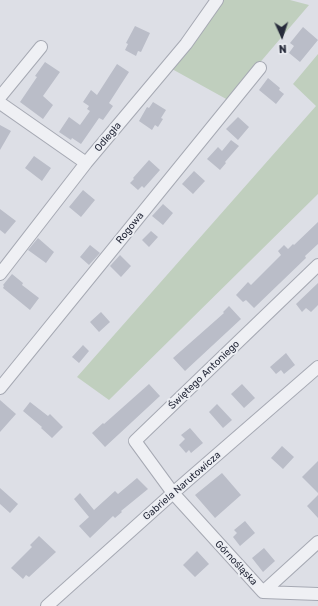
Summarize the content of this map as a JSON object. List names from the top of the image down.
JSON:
{
  "streets": {
    "street": [
      "Odległa",
      "Rogowa",
      "Świętego Antoniego",
      "Gabriela Narutowicza",
      "Górnośląska"
    ]
  },
  "crossings": [
    ["Świętego Antoniego", "Gabriela Narutowicza"],
    ["Świętego Antoniego", "Górnośląska"],
    ["Gabriela Narutowicza", "Górnośląska"]
  ],
  "north": "bottom"
}
